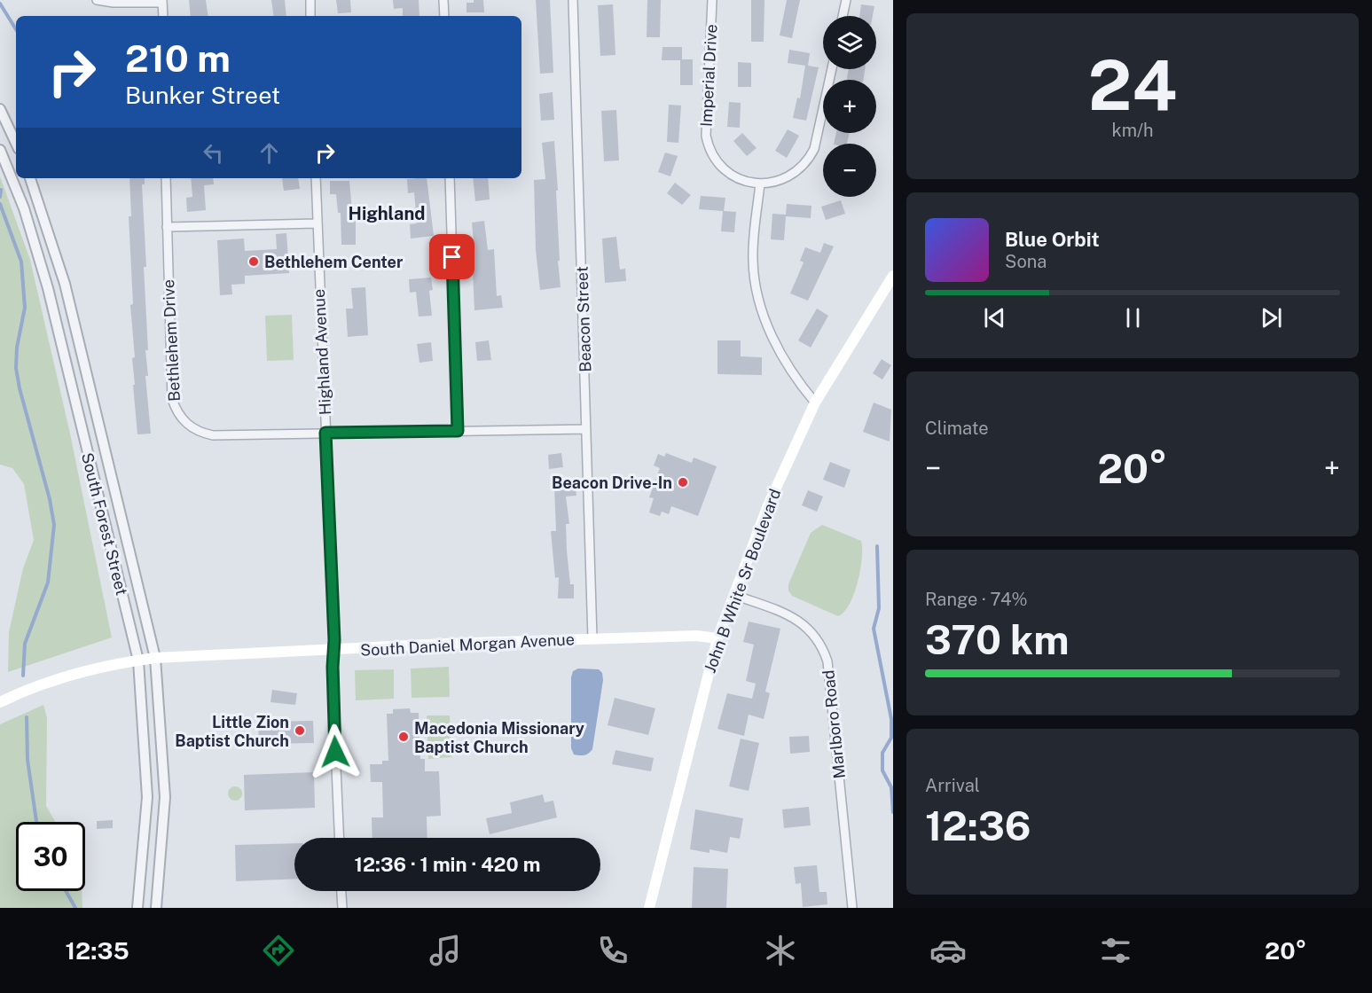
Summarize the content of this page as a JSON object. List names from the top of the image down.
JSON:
{
  "streets": {
    "main road": ["John B White Sr Boulevard", "South Daniel Morgan Avenue"],
    "street": [
      "Imperial Drive",
      "Beacon Street",
      "Bethlehem Drive",
      "Highland Avenue",
      "South Forest Street",
      "Marlboro Road"
    ]
  },
  "crossings": [
    ["Beacon Street", "Bethlehem Drive"],
    ["Beacon Street", "South Daniel Morgan Avenue"],
    ["Bethlehem Drive", "Highland Avenue"],
    ["Highland Avenue", "South Daniel Morgan Avenue"],
    ["South Forest Street", "South Daniel Morgan Avenue"],
    ["John B White Sr Boulevard", "South Daniel Morgan Avenue"],
    ["John B White Sr Boulevard", "Marlboro Road"]
  ],
  "districts": ["Highland"],
  "places": [
    "Bethlehem Center",
    "Beacon Drive-In",
    "Little Zion Baptist Church",
    "Macedonia Missionary Baptist Church"
  ],
  "page": {
    "tile": [
      ["24", "km/h"],
      "Climate",
      ["Range · 74%", "370 km"],
      ["Arrival", "12:36"]
    ],
    "map_buttons": ["+", "−"],
    "turn": ["210 m", "Bunker Street"],
    "song": ["Blue Orbit", "Sona"],
    "heat": ["−", "20°", "+"],
    "limit": "30",
    "trip": "12:36 · 1 min · 420 m",
    "tabs": ["12:35", "20°"]
  }
}
